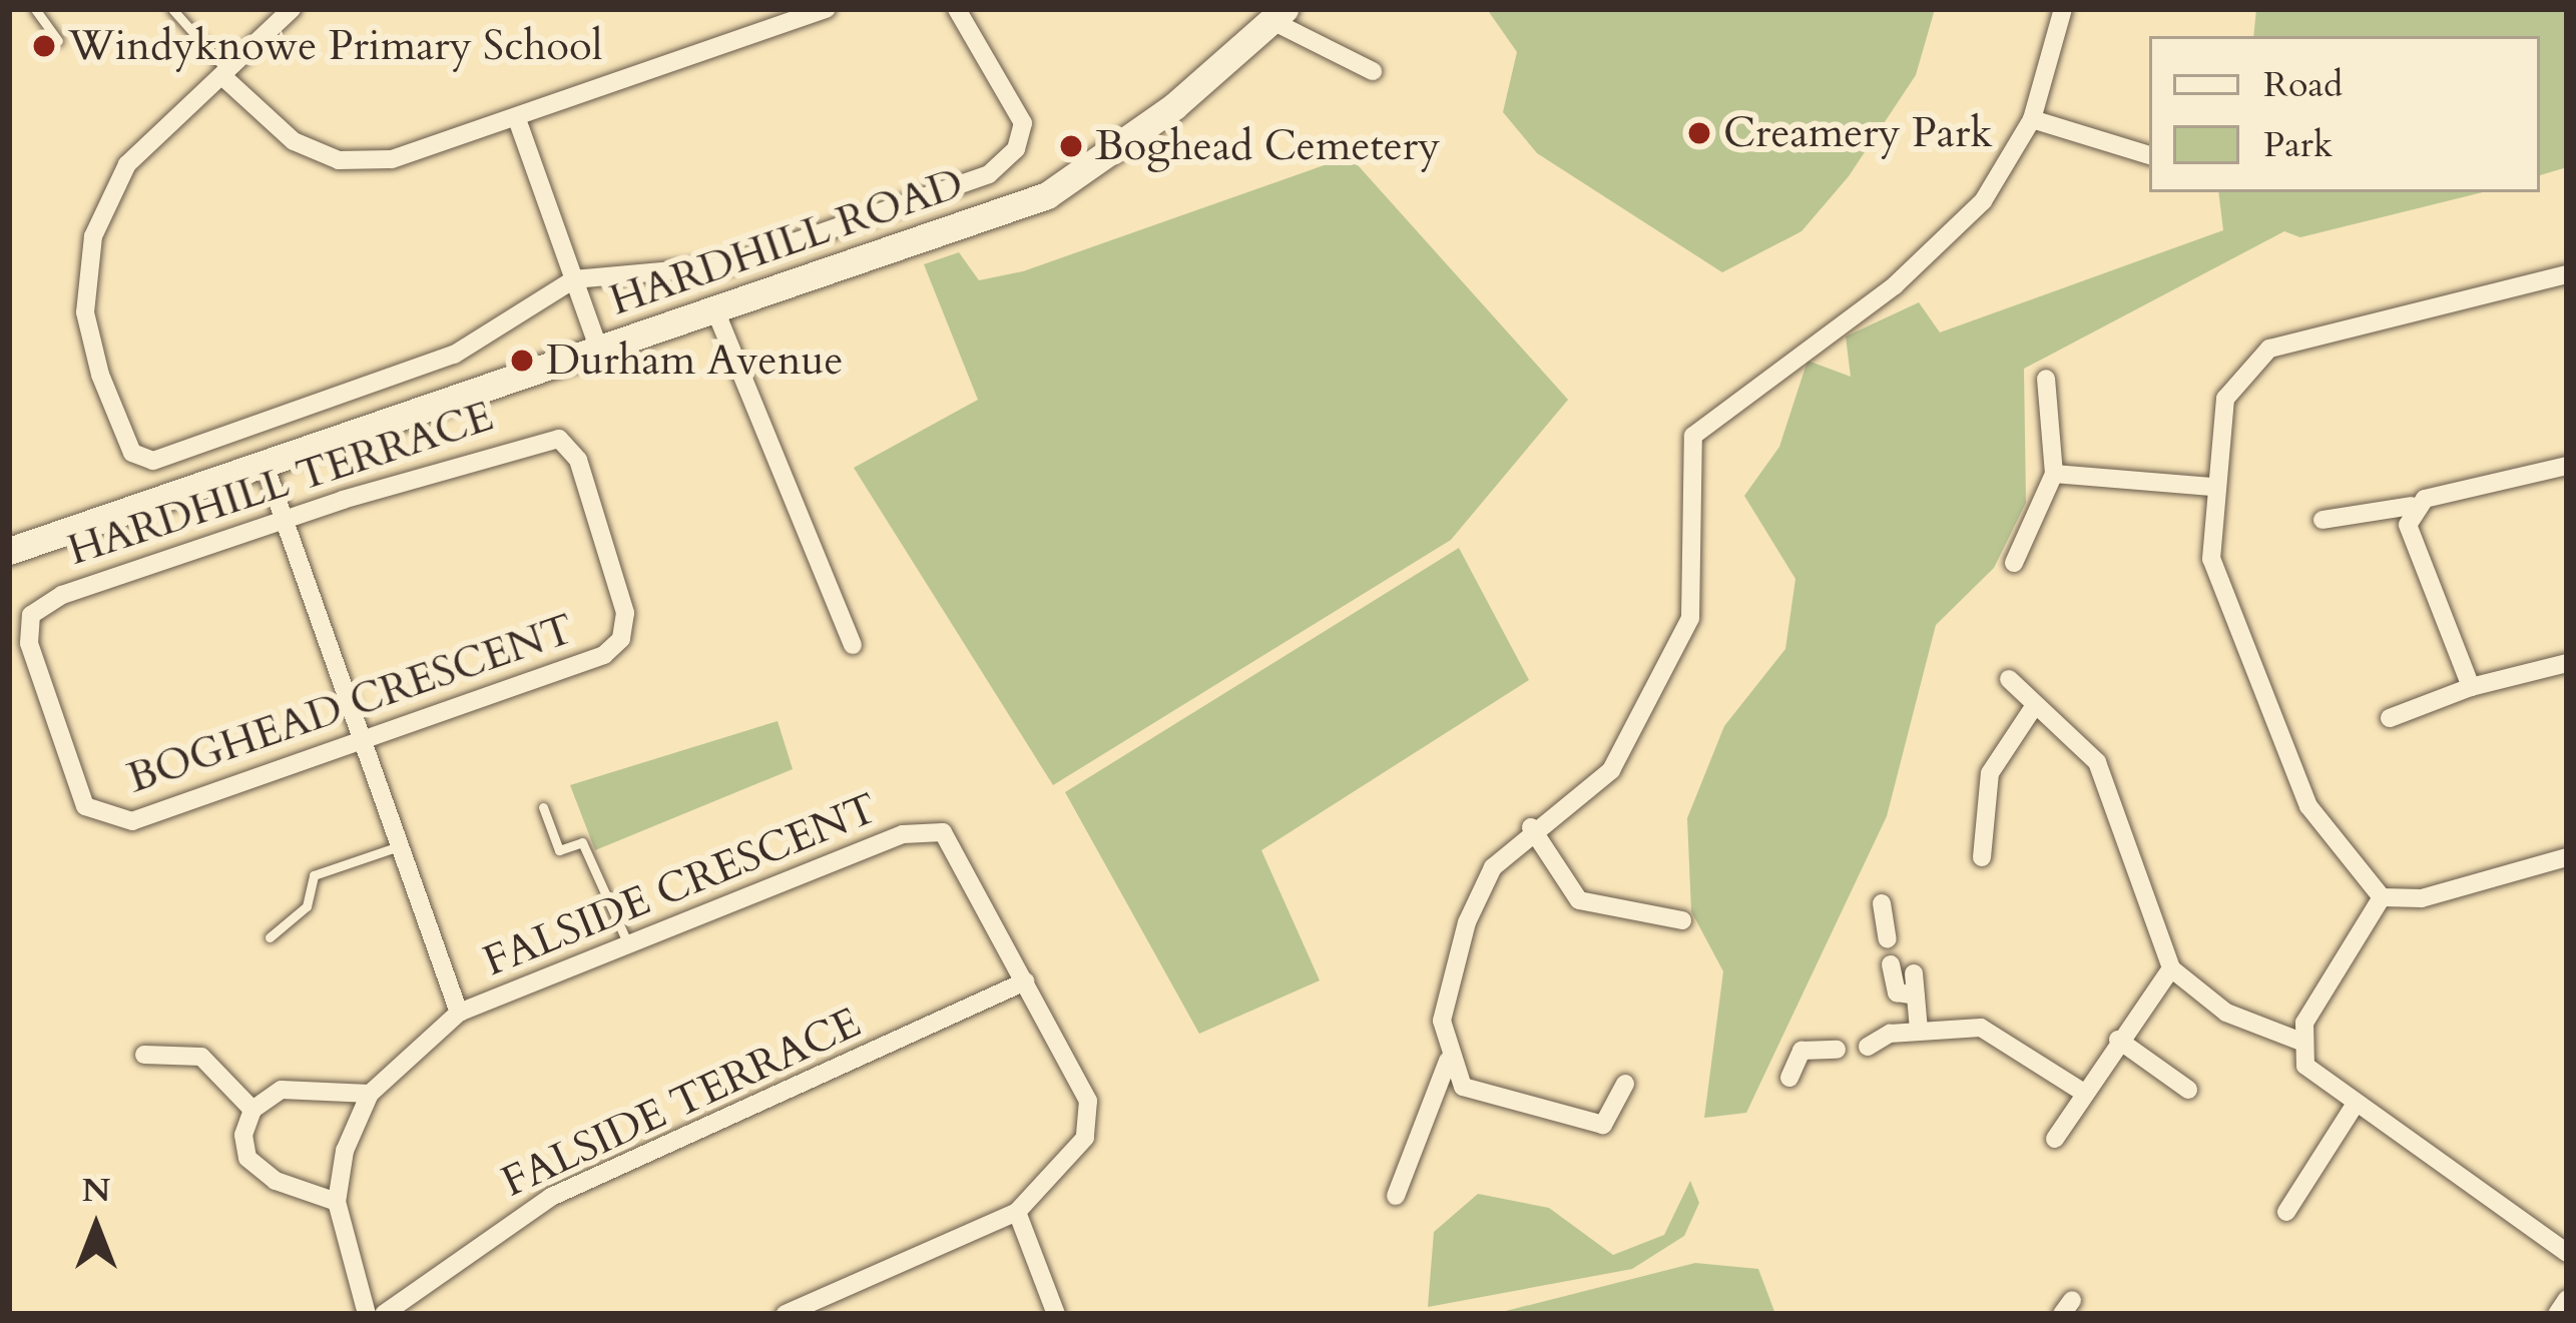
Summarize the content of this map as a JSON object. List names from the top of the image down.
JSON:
{
  "streets": {
    "main road": ["HARDHILL ROAD"],
    "street": [
      "HARDHILL TERRACE",
      "BOGHEAD CRESCENT",
      "FALSIDE CRESCENT",
      "FALSIDE TERRACE"
    ]
  },
  "crossings": [
    ["HARDHILL TERRACE", "BOGHEAD CRESCENT"],
    ["FALSIDE CRESCENT", "FALSIDE TERRACE"]
  ],
  "places": [
    "Windyknowe Primary School",
    "Creamery Park",
    "Boghead Cemetery",
    "Durham Avenue"
  ],
  "legend": ["Road", "Park"],
  "north": "top"
}
